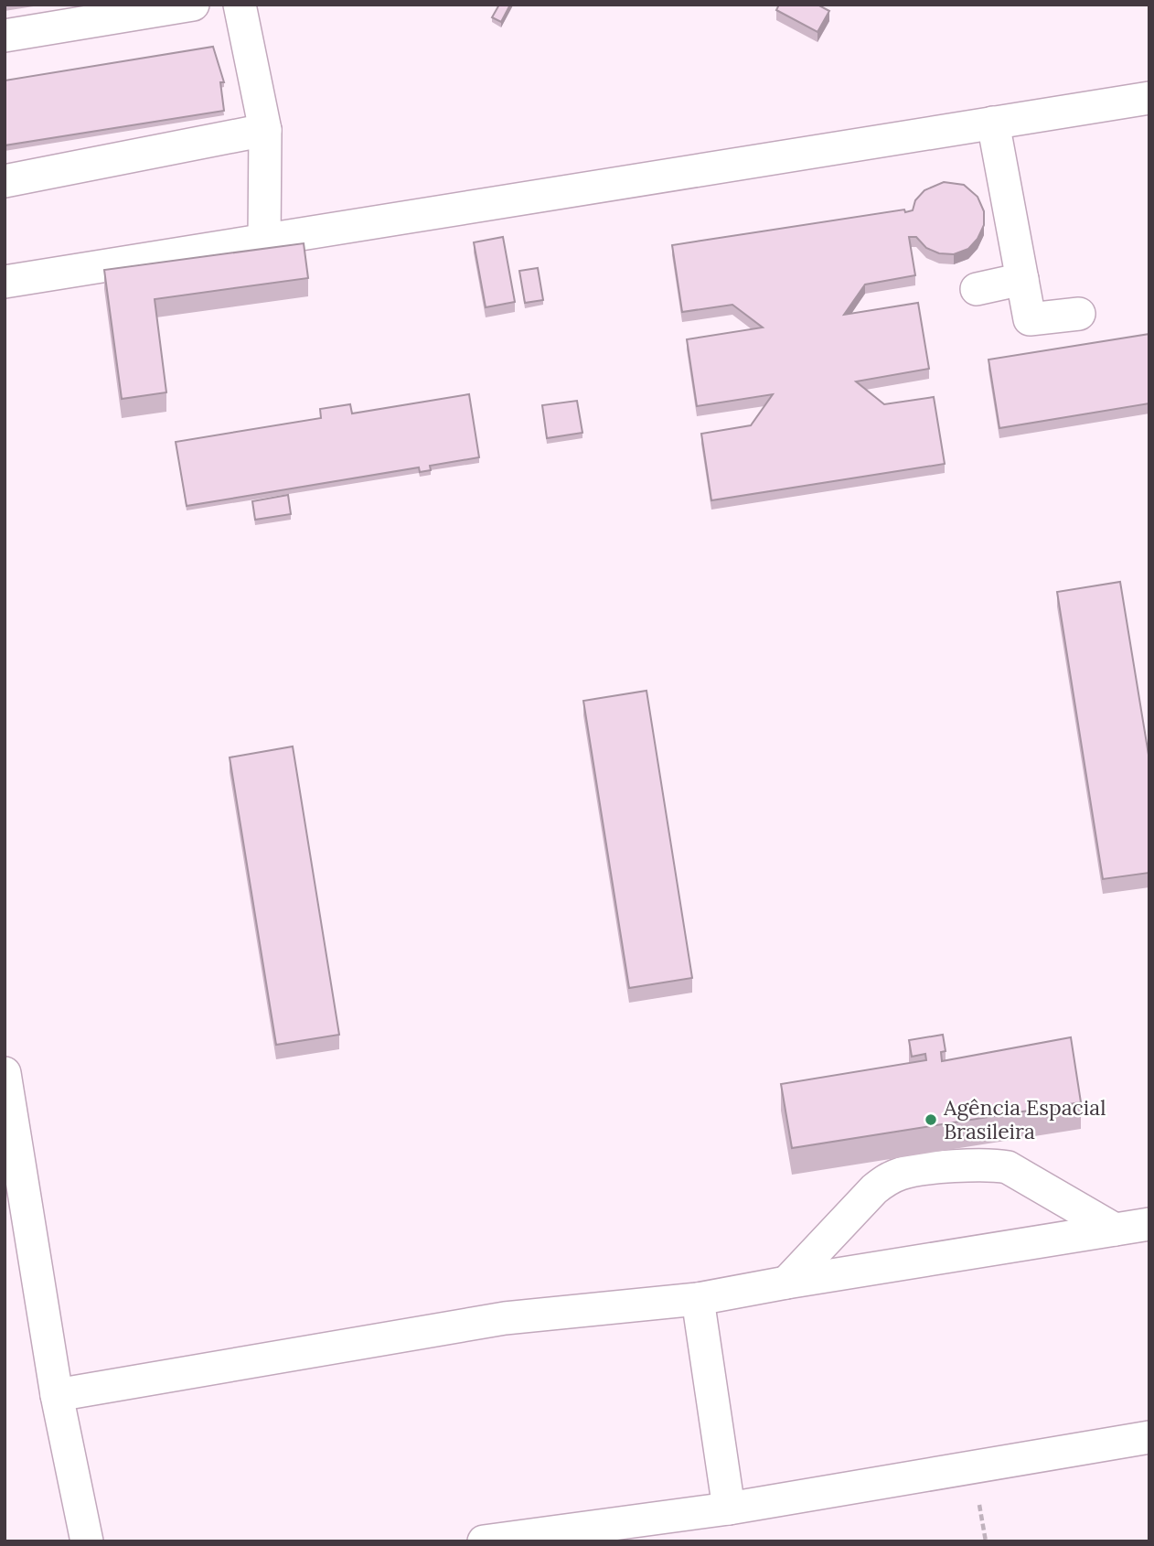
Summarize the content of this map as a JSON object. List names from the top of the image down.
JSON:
{
  "places": ["Agência Espacial Brasileira"]
}
